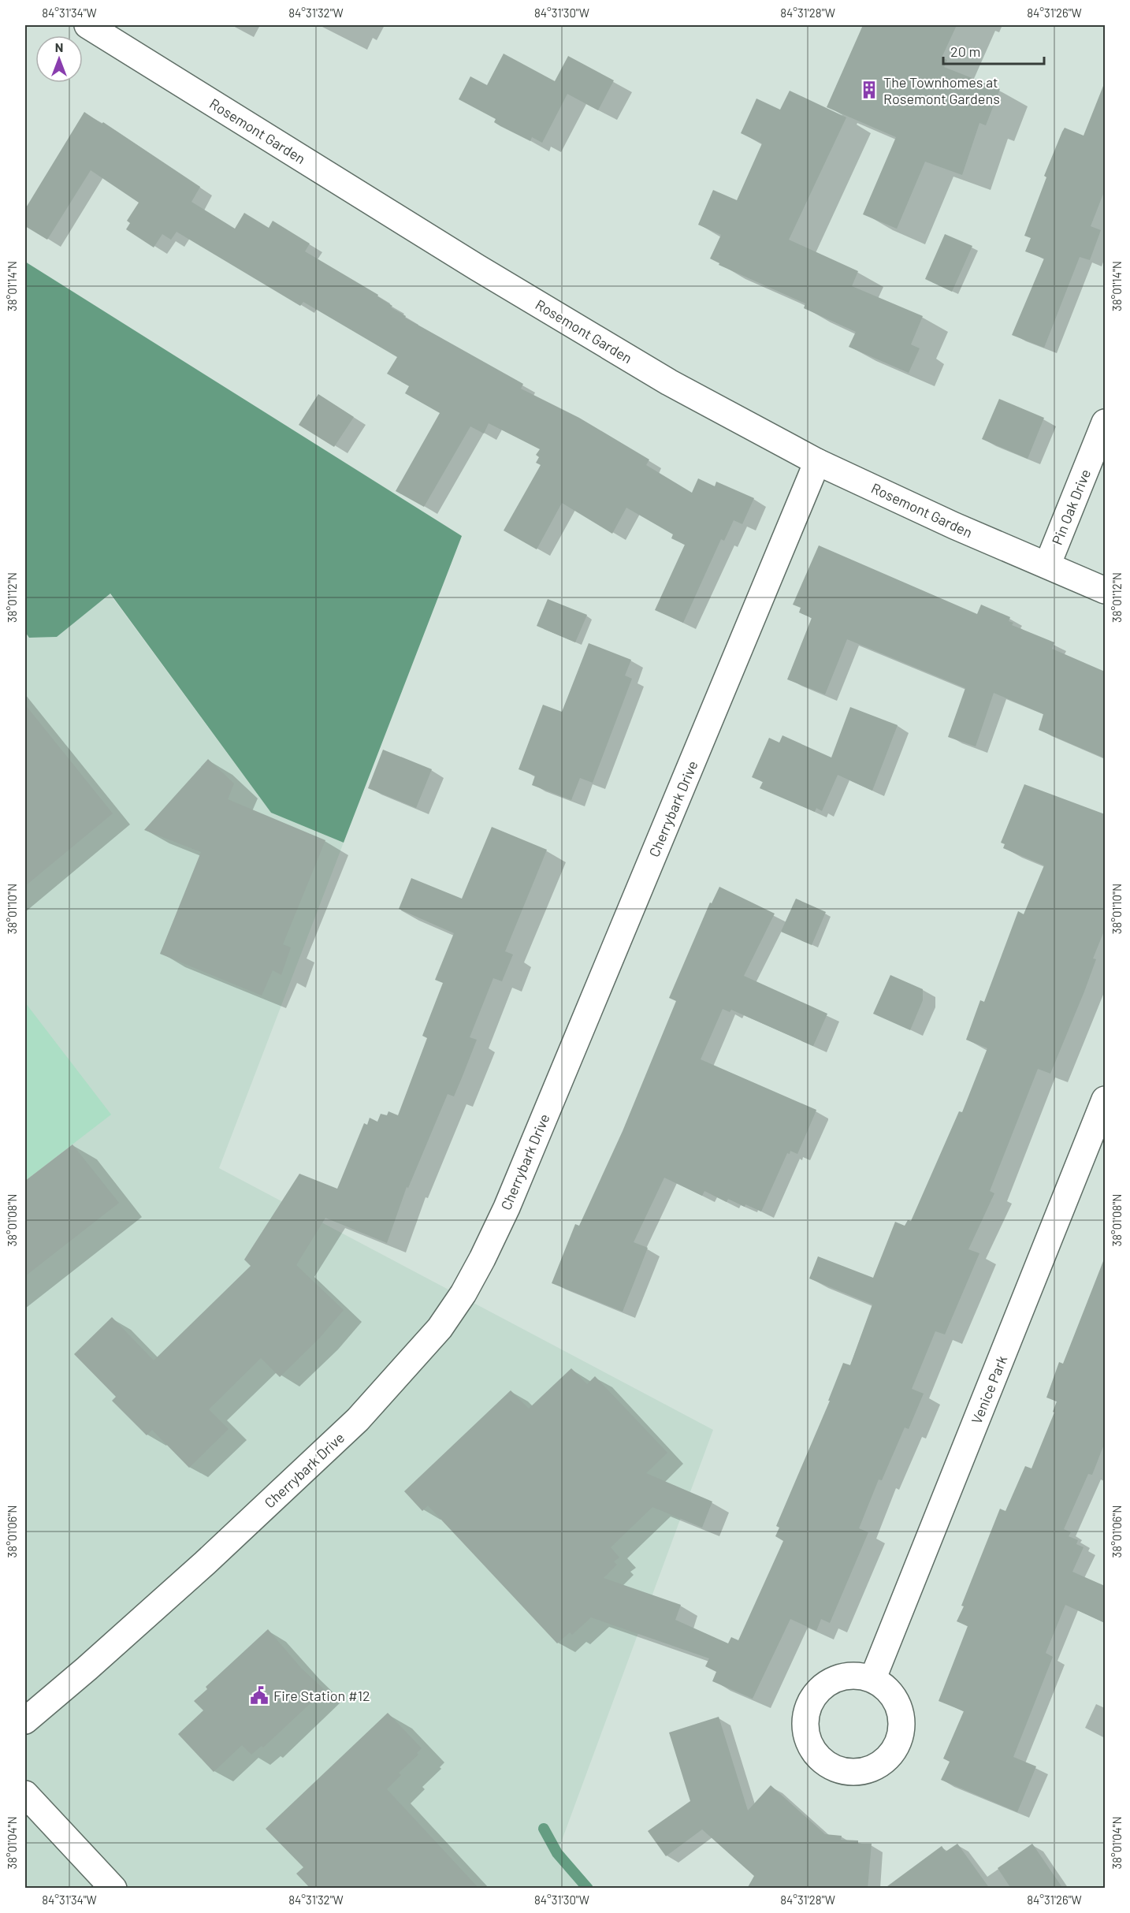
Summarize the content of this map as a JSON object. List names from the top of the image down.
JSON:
{
  "streets": {
    "street": [
      "Rosemont Garden",
      "Pin Oak Drive",
      "Cherrybark Drive",
      "Venice Park"
    ]
  },
  "crossings": [
    ["Rosemont Garden", "Pin Oak Drive"],
    ["Rosemont Garden", "Cherrybark Drive"]
  ],
  "places": {
    "building": ["The Townhomes at Rosemont Gardens"],
    "public building": ["Fire Station #12"]
  },
  "scale_bar": "20 m",
  "north": "top",
  "coordinates": [
    "84°31'34\"W",
    "84°31'32\"W",
    "84°31'30\"W",
    "84°31'28\"W",
    "84°31'26\"W",
    "38°01'14\"N",
    "38°01'12\"N",
    "38°01'10\"N",
    "38°01'08\"N",
    "38°01'06\"N",
    "38°01'04\"N"
  ]
}
